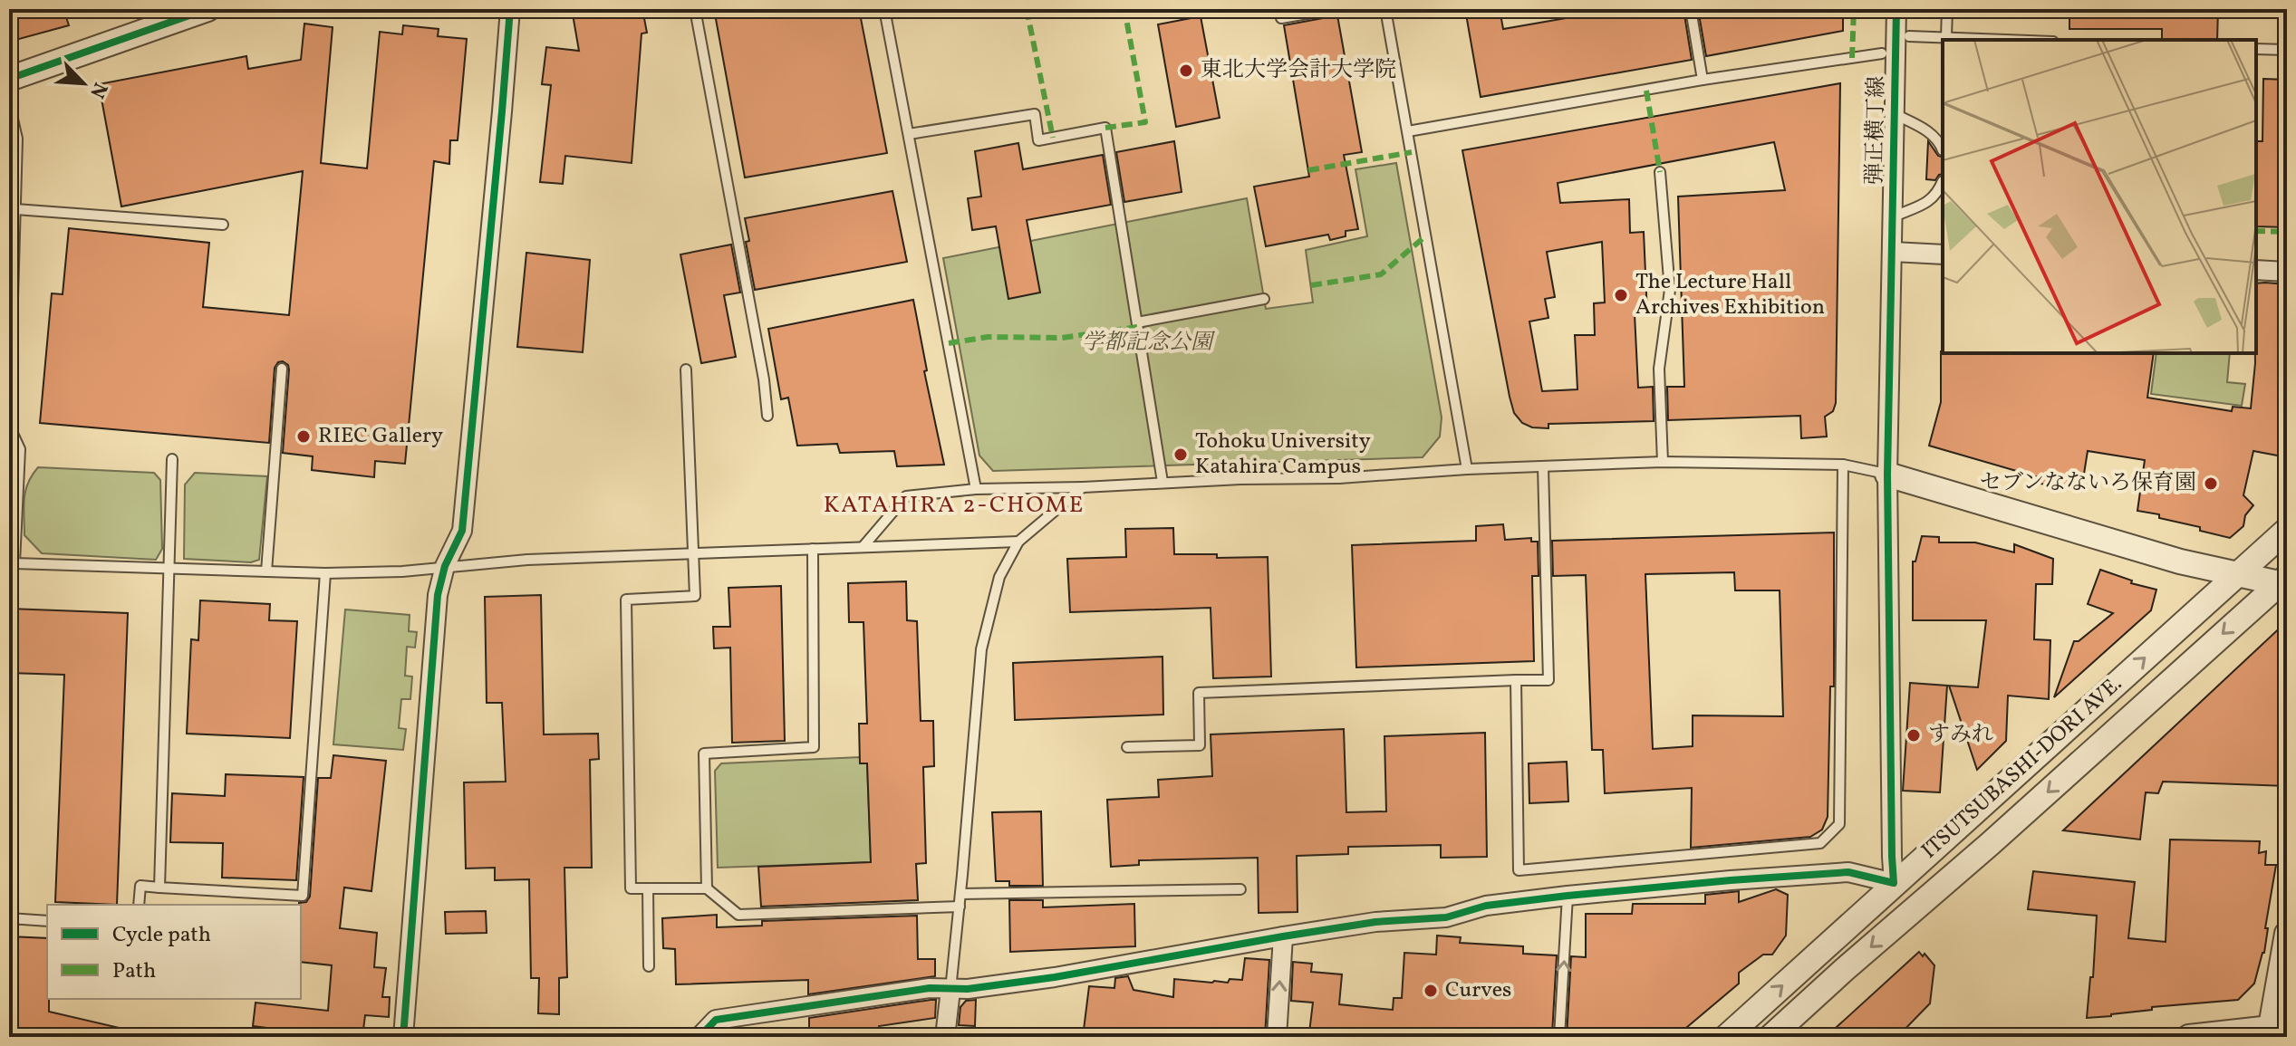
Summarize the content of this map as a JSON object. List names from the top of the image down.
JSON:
{
  "streets": {
    "street": ["弾正横丁線", "ITSUTSUBASHI-DORI AVE."]
  },
  "crossings": [
    ["弾正横丁線", "ITSUTSUBASHI-DORI AVE."]
  ],
  "districts": ["KATAHIRA 2-CHOME"],
  "parks": ["学都記念公園"],
  "places": [
    "東北大学会計大学院",
    "The Lecture Hall Archives Exhibition",
    "RIEC Gallery",
    "Tohoku University Katahira Campus",
    "セブンなないろ保育園",
    "すみれ",
    "Curves"
  ],
  "legend": ["Cycle path", "Path"],
  "north": "bottom right"
}
